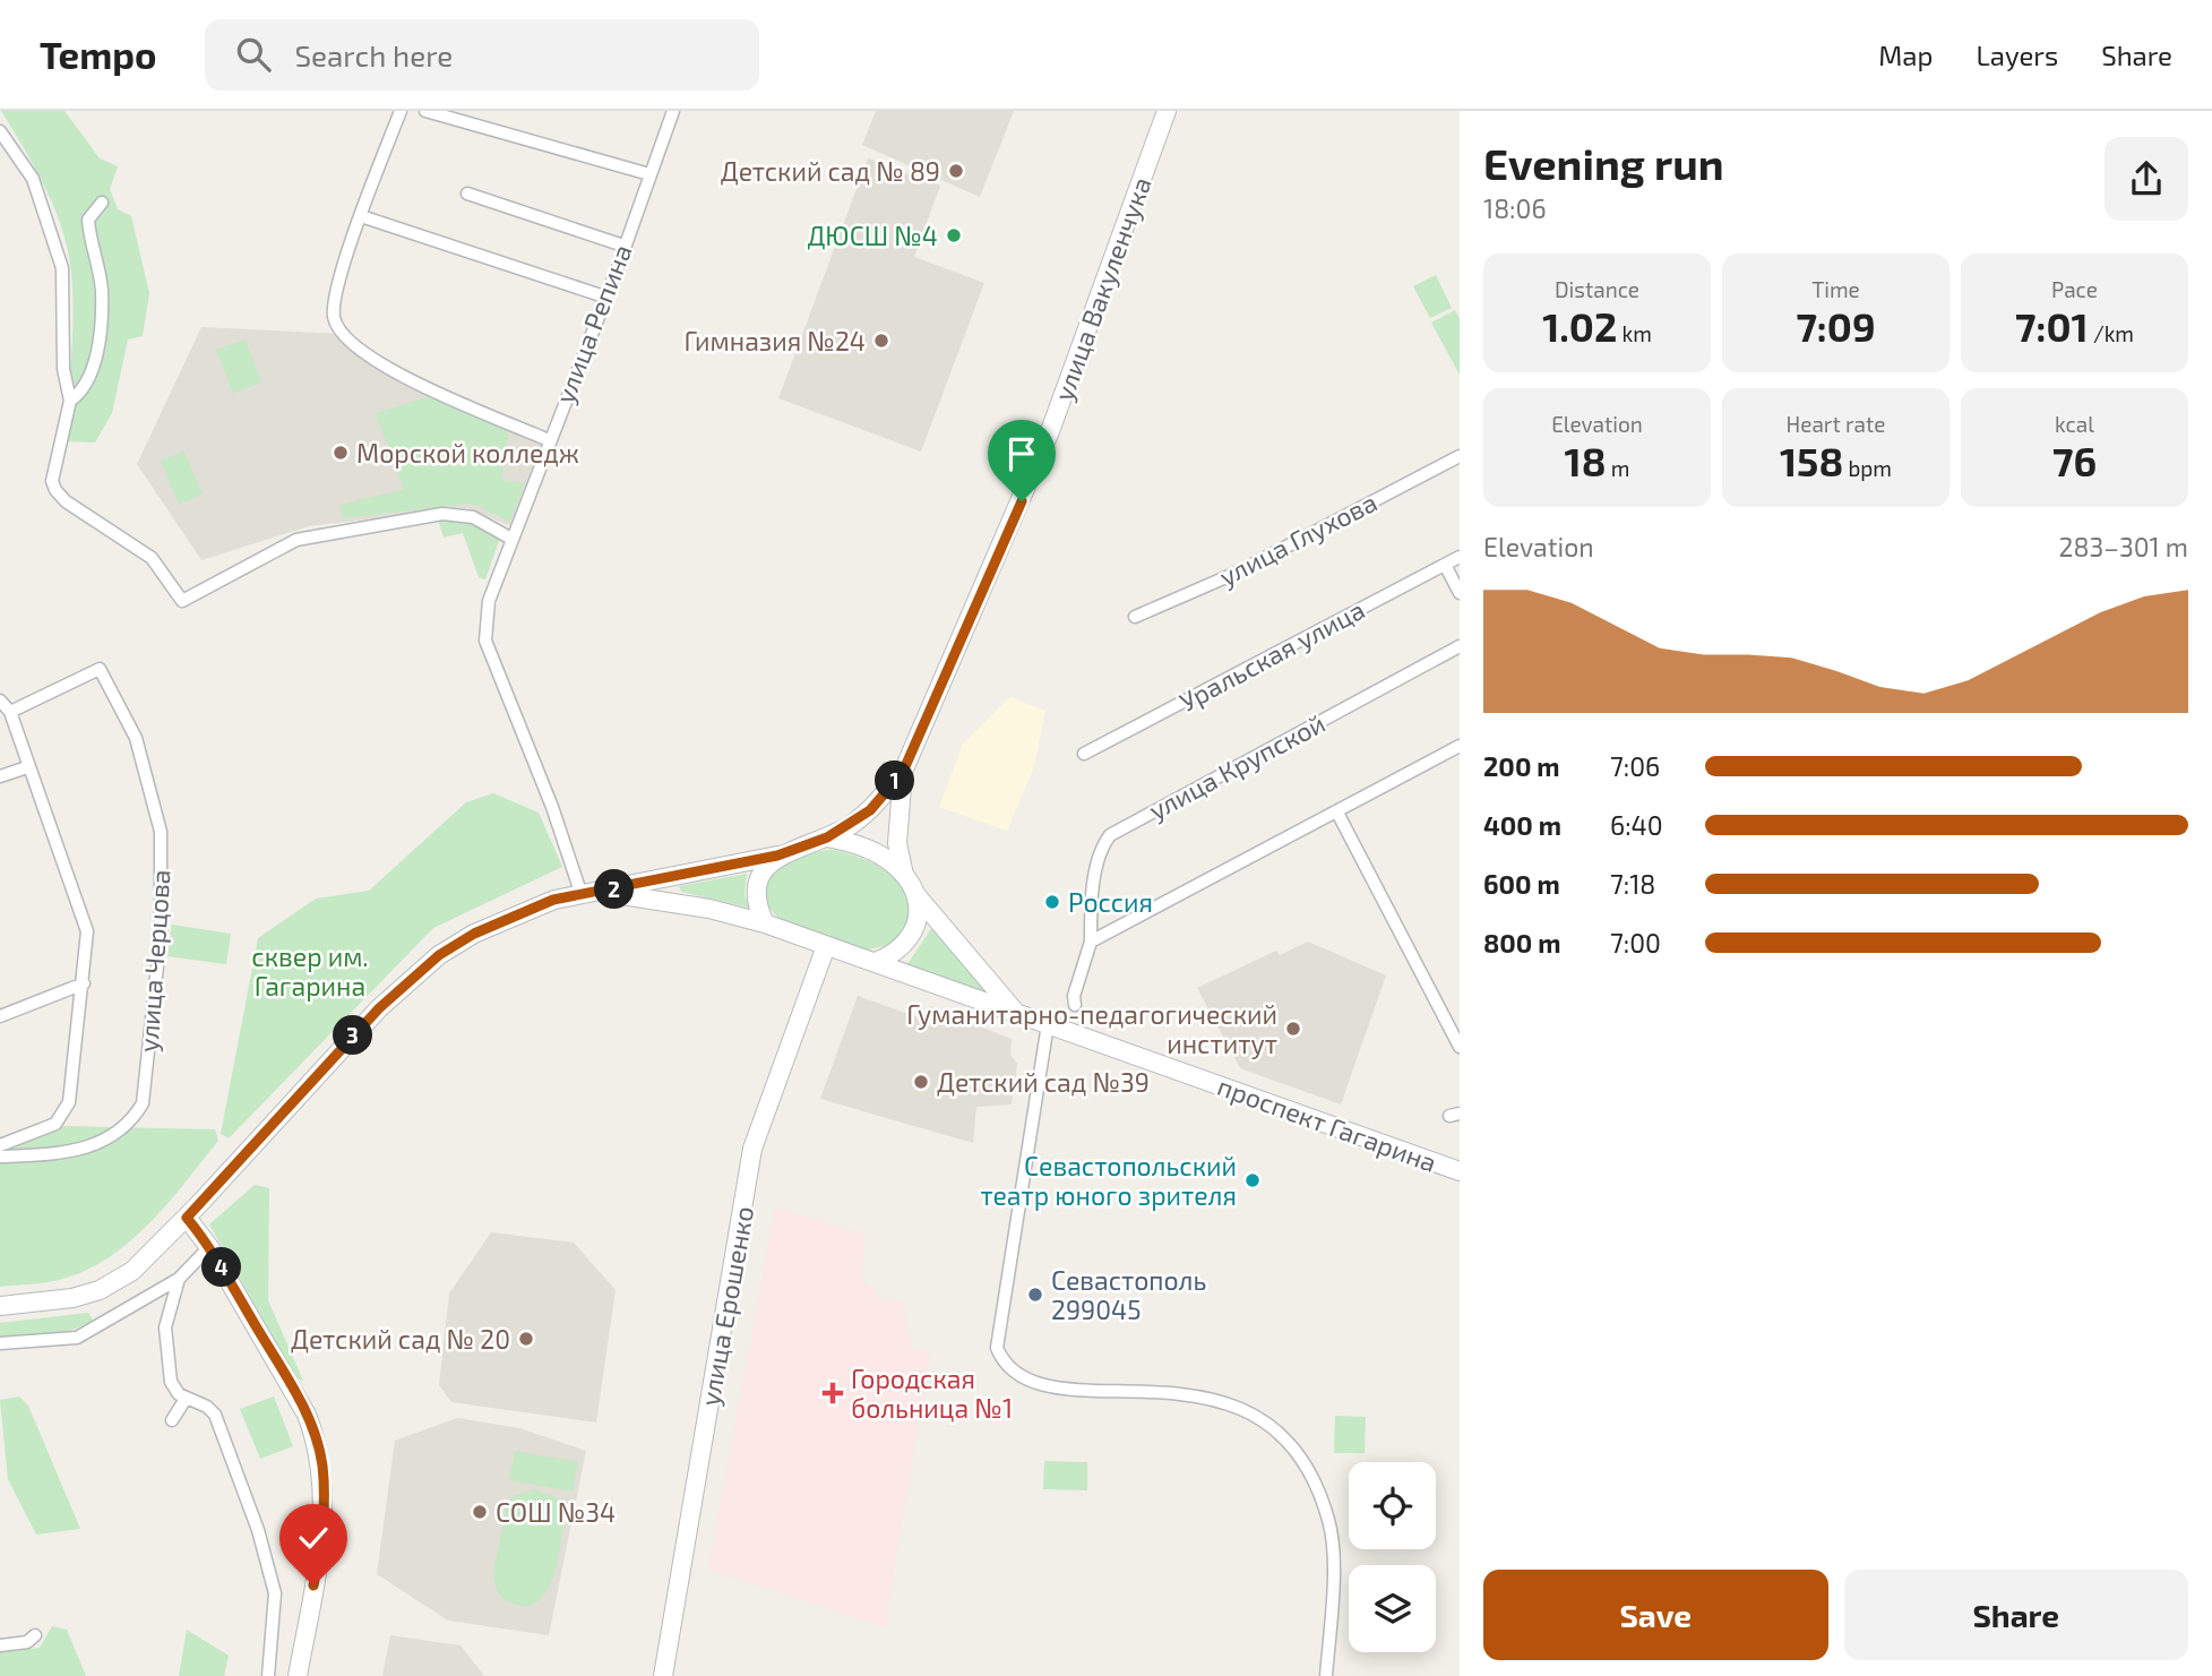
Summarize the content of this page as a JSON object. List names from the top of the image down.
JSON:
{
  "streets": {
    "main road": ["улица Вакуленчука", "проспект Гагарина", "улица Ерошенко"],
    "street": [
      "улица Репина",
      "улица Глухова",
      "Уральская улица",
      "улица Крупской",
      "улица Черцова"
    ]
  },
  "crossings": [
    ["улица Вакуленчука", "проспект Гагарина"],
    ["улица Вакуленчука", "улица Ерошенко"],
    ["проспект Гагарина", "улица Ерошенко"]
  ],
  "parks": ["сквер им. Гагарина"],
  "places": {
    "other": [
      "Детский сад № 89",
      "ДЮСШ №4",
      "Гимназия №24",
      "Морской колледж",
      "Россия",
      "Гуманитарно-педагогический институт",
      "Детский сад №39",
      "Севастопольский театр юного зрителя",
      "Севастополь 299045",
      "Детский сад № 20",
      "СОШ №34"
    ],
    "health": ["Городская больница №1"]
  },
  "page": {
    "header": "Tempo",
    "search": "Search here",
    "nav": ["Map", "Layers", "Share"],
    "heading": ["Evening run", "18:06"],
    "stats": [
      ["Distance", "1.02 km"],
      ["Time", "7:09"],
      ["Pace", "7:01 /km"],
      ["Elevation", "18 m"],
      ["Heart rate", "158 bpm"],
      ["kcal", "76"]
    ],
    "chart": ["Elevation", "283–301 m"],
    "list": [
      {
        "name": "200 m",
        "note": "7:06"
      },
      {
        "name": "400 m",
        "note": "6:40"
      },
      {
        "name": "600 m",
        "note": "7:18"
      },
      {
        "name": "800 m",
        "note": "7:00"
      }
    ],
    "pins": [
      "1",
      "2",
      "3",
      "4"
    ],
    "buttons": ["Save", "Share"]
  }
}
